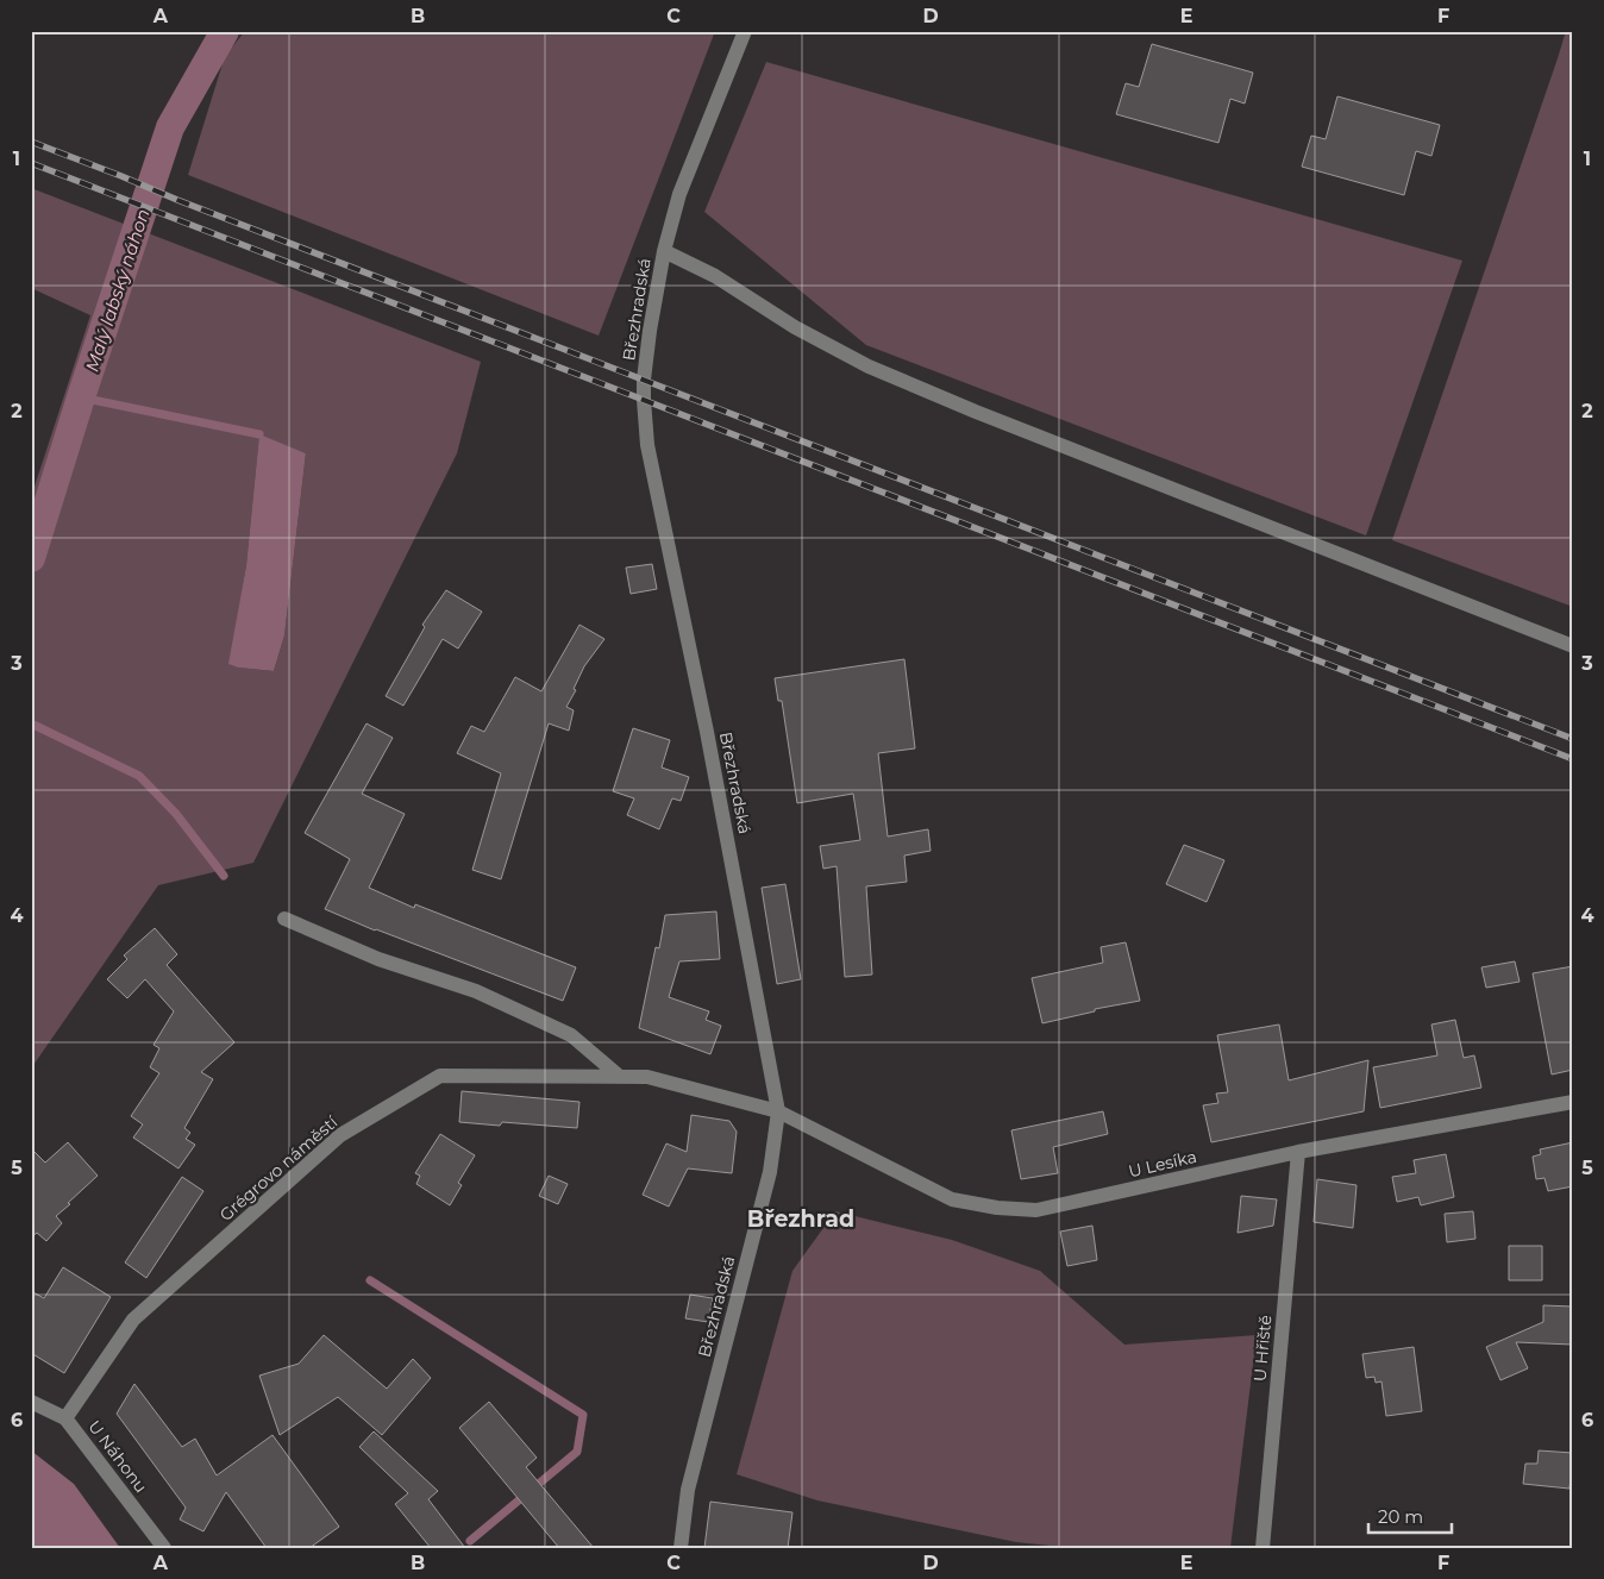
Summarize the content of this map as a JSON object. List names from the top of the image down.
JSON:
{
  "streets": {
    "street": [
      "Březhradská",
      "U Lesíka",
      "Grégrovo náměstí",
      "U Hřiště",
      "U Náhonu"
    ]
  },
  "crossings": [
    ["Březhradská", "U Lesíka"],
    ["Březhradská", "Grégrovo náměstí"],
    ["U Lesíka", "Grégrovo náměstí"],
    ["U Lesíka", "U Hřiště"],
    ["Grégrovo náměstí", "U Náhonu"]
  ],
  "districts": ["Březhrad"],
  "water": ["Malý labský náhon"],
  "scale_bar": "20 m",
  "grid": {
    "columns": [
      "A",
      "B",
      "C",
      "D",
      "E",
      "F"
    ],
    "rows": [
      "1",
      "2",
      "3",
      "4",
      "5",
      "6"
    ]
  }
}
